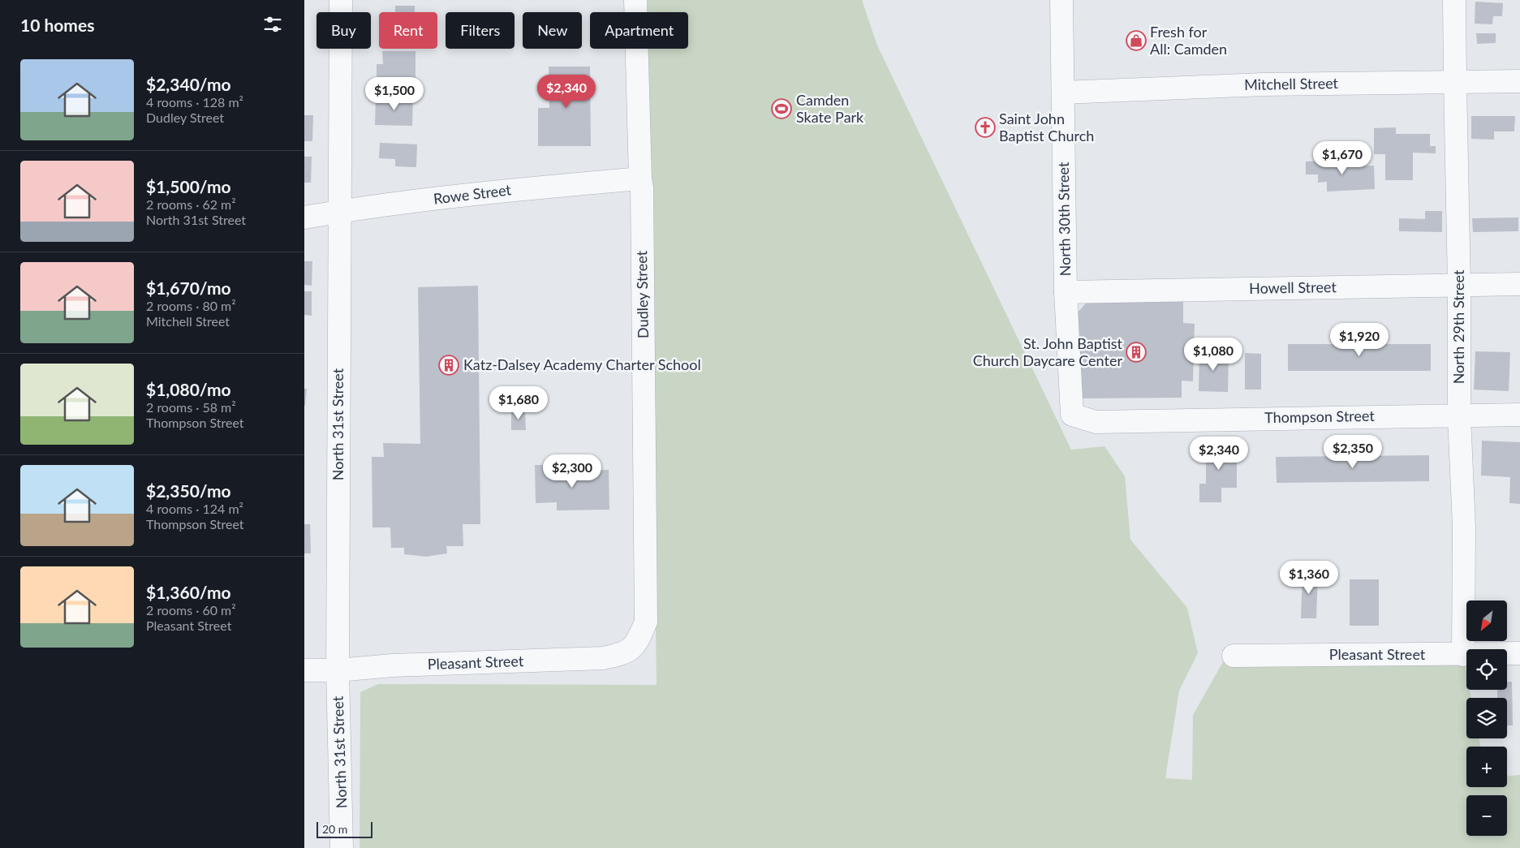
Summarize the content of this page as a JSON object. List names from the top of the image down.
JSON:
{
  "streets": {
    "street": [
      "Mitchell Street",
      "Rowe Street",
      "North 30th Street",
      "Howell Street",
      "Dudley Street",
      "North 29th Street",
      "Thompson Street",
      "North 31st Street",
      "Pleasant Street"
    ]
  },
  "crossings": [
    ["Mitchell Street", "North 30th Street"],
    ["Mitchell Street", "North 29th Street"],
    ["Rowe Street", "Dudley Street"],
    ["Rowe Street", "North 31st Street"],
    ["North 30th Street", "Howell Street"],
    ["North 30th Street", "Thompson Street"],
    ["Howell Street", "North 29th Street"],
    ["Dudley Street", "Pleasant Street"],
    ["North 29th Street", "Thompson Street"],
    ["North 29th Street", "Pleasant Street"],
    ["North 31st Street", "Pleasant Street"]
  ],
  "places": {
    "shop": ["Fresh for All: Camden"],
    "sports": ["Camden Skate Park"],
    "church": ["Saint John Baptist Church"],
    "building": ["St. John Baptist Church Daycare Center", "Katz-Dalsey Academy Charter School"]
  },
  "scale_bar": "20 m",
  "north": "bottom left",
  "page": {
    "heading": "10 homes",
    "chip": [
      "Buy",
      "Rent",
      "Filters",
      "New",
      "Apartment"
    ],
    "list": [
      {
        "name": "$2,340/mo",
        "note": "4 rooms · 128 m² · Dudley Street"
      },
      {
        "name": "$1,500/mo",
        "note": "2 rooms · 62 m² · North 31st Street"
      },
      {
        "name": "$1,670/mo",
        "note": "2 rooms · 80 m² · Mitchell Street"
      },
      {
        "name": "$1,080/mo",
        "note": "2 rooms · 58 m² · Thompson Street"
      },
      {
        "name": "$2,350/mo",
        "note": "4 rooms · 124 m² · Thompson Street"
      },
      {
        "name": "$1,360/mo",
        "note": "2 rooms · 60 m² · Pleasant Street"
      }
    ],
    "price": [
      "$2,340",
      "$1,500",
      "$1,670",
      "$1,920",
      "$1,080",
      "$1,680",
      "$2,350",
      "$2,340",
      "$2,300",
      "$1,360"
    ],
    "map_buttons": ["+", "−"],
    "scale": "20 m"
  }
}
